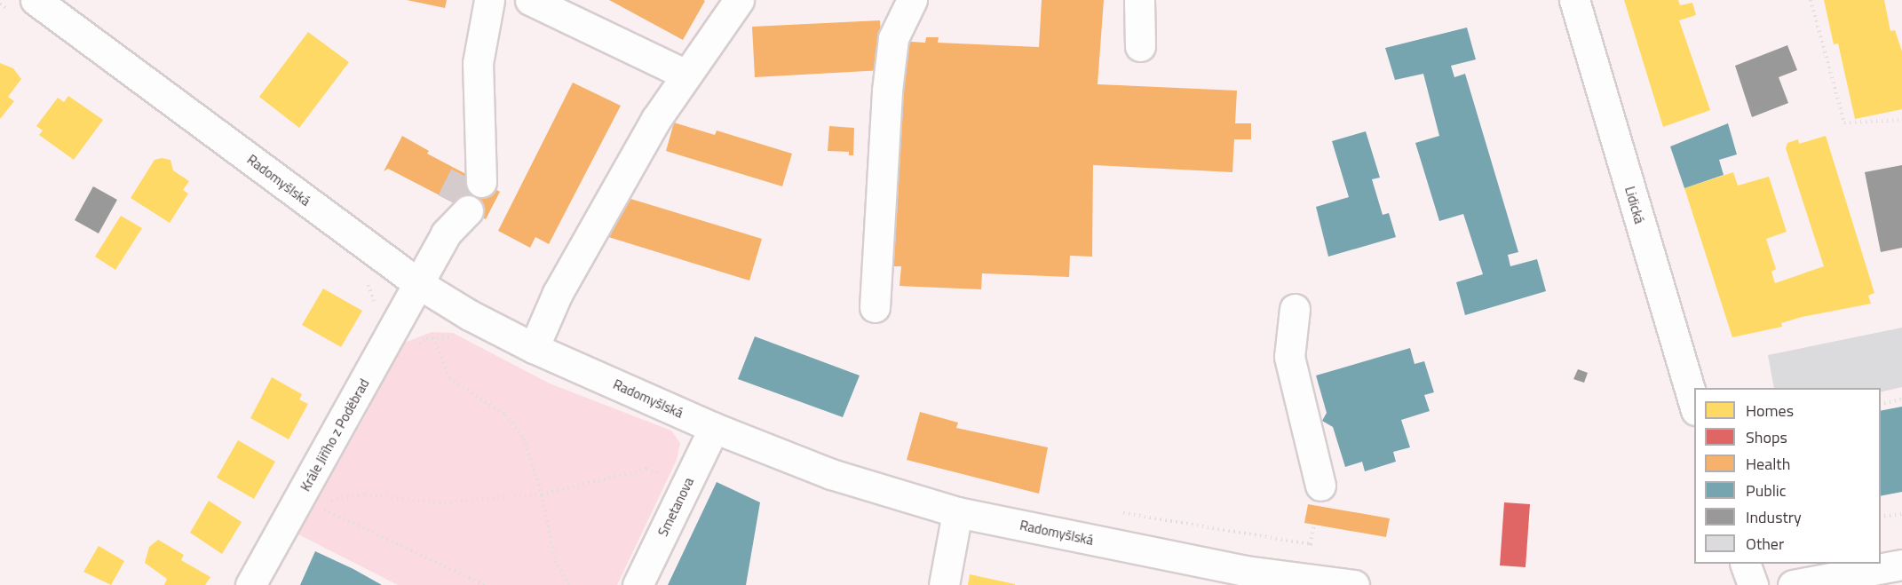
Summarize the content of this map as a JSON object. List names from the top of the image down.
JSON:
{
  "streets": {
    "street": [
      "Radomyšlská",
      "Lidická",
      "Krále Jiřího z Poděbrad",
      "Smetanova"
    ]
  },
  "crossings": [
    ["Radomyšlská", "Krále Jiřího z Poděbrad"],
    ["Radomyšlská", "Smetanova"]
  ],
  "legend": [
    "Homes",
    "Shops",
    "Health",
    "Public",
    "Industry",
    "Other"
  ]
}
